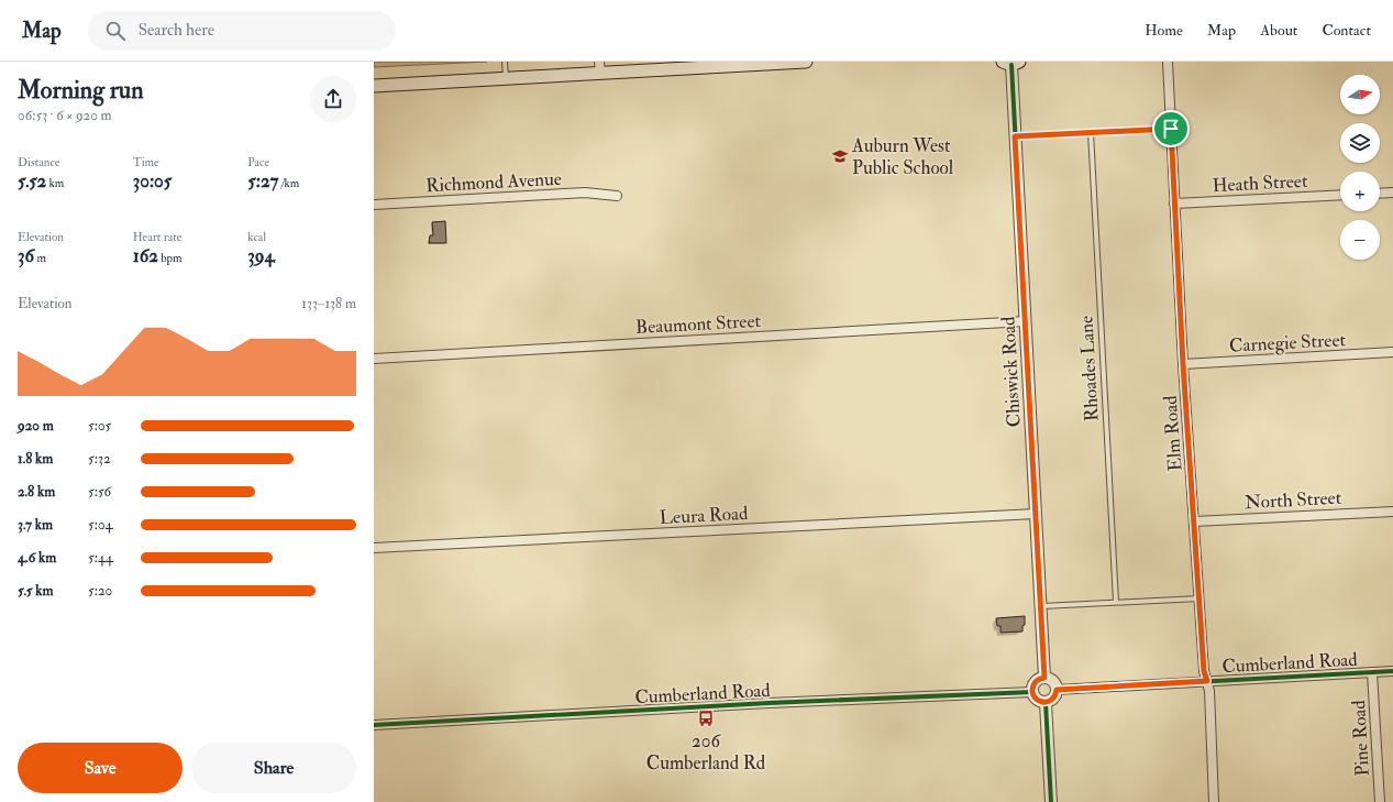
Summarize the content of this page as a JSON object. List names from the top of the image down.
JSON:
{
  "streets": {
    "street": [
      "Richmond Avenue",
      "Heath Street",
      "Beaumont Street",
      "Carnegie Street",
      "Chiswick Road",
      "Elm Road",
      "North Street",
      "Leura Road",
      "Cumberland Road",
      "Pine Road"
    ],
    "lane": ["Rhoades Lane"]
  },
  "crossings": [
    ["Heath Street", "Elm Road"],
    ["Beaumont Street", "Chiswick Road"],
    ["Carnegie Street", "Elm Road"],
    ["Chiswick Road", "Leura Road"],
    ["Chiswick Road", "Cumberland Road"],
    ["Elm Road", "North Street"],
    ["Elm Road", "Cumberland Road"],
    ["Cumberland Road", "Pine Road"]
  ],
  "places": {
    "school or university": ["Auburn West Public School"],
    "bus stop": ["206 Cumberland Rd"]
  },
  "north": "right",
  "page": {
    "header": "Map",
    "search": "Search here",
    "nav": [
      "Home",
      "Map",
      "About",
      "Contact"
    ],
    "heading": ["Morning run", "06:53 · 6 × 920 m"],
    "map_buttons": ["+", "−"],
    "stats": [
      ["Distance", "5.52 km"],
      ["Time", "30:05"],
      ["Pace", "5:27 /km"],
      ["Elevation", "36 m"],
      ["Heart rate", "162 bpm"],
      ["kcal", "394"]
    ],
    "chart": ["Elevation", "133–138 m"],
    "list": [
      {
        "name": "920 m",
        "note": "5:05"
      },
      {
        "name": "1.8 km",
        "note": "5:32"
      },
      {
        "name": "2.8 km",
        "note": "5:56"
      },
      {
        "name": "3.7 km",
        "note": "5:04"
      },
      {
        "name": "4.6 km",
        "note": "5:44"
      },
      {
        "name": "5.5 km",
        "note": "5:20"
      }
    ],
    "buttons": ["Save", "Share"]
  }
}
